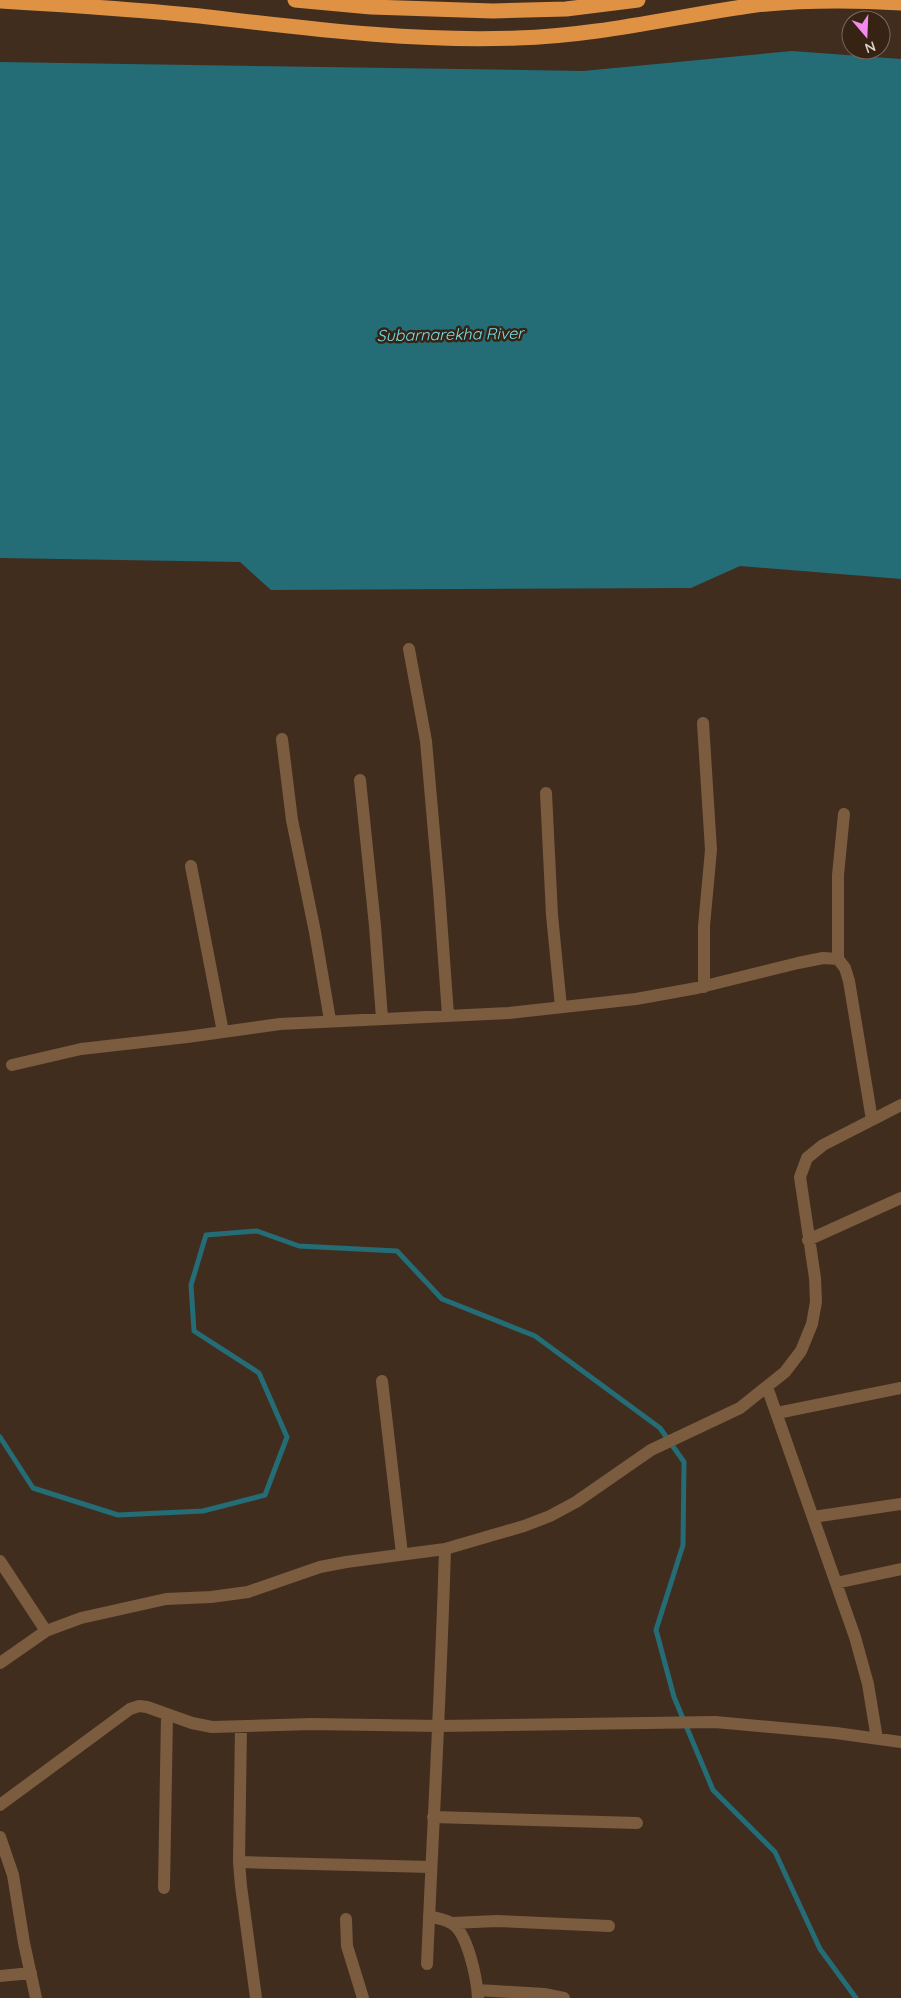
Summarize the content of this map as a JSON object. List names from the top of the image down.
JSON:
{
  "water": ["Subarnarekha River"],
  "north": "bottom"
}
